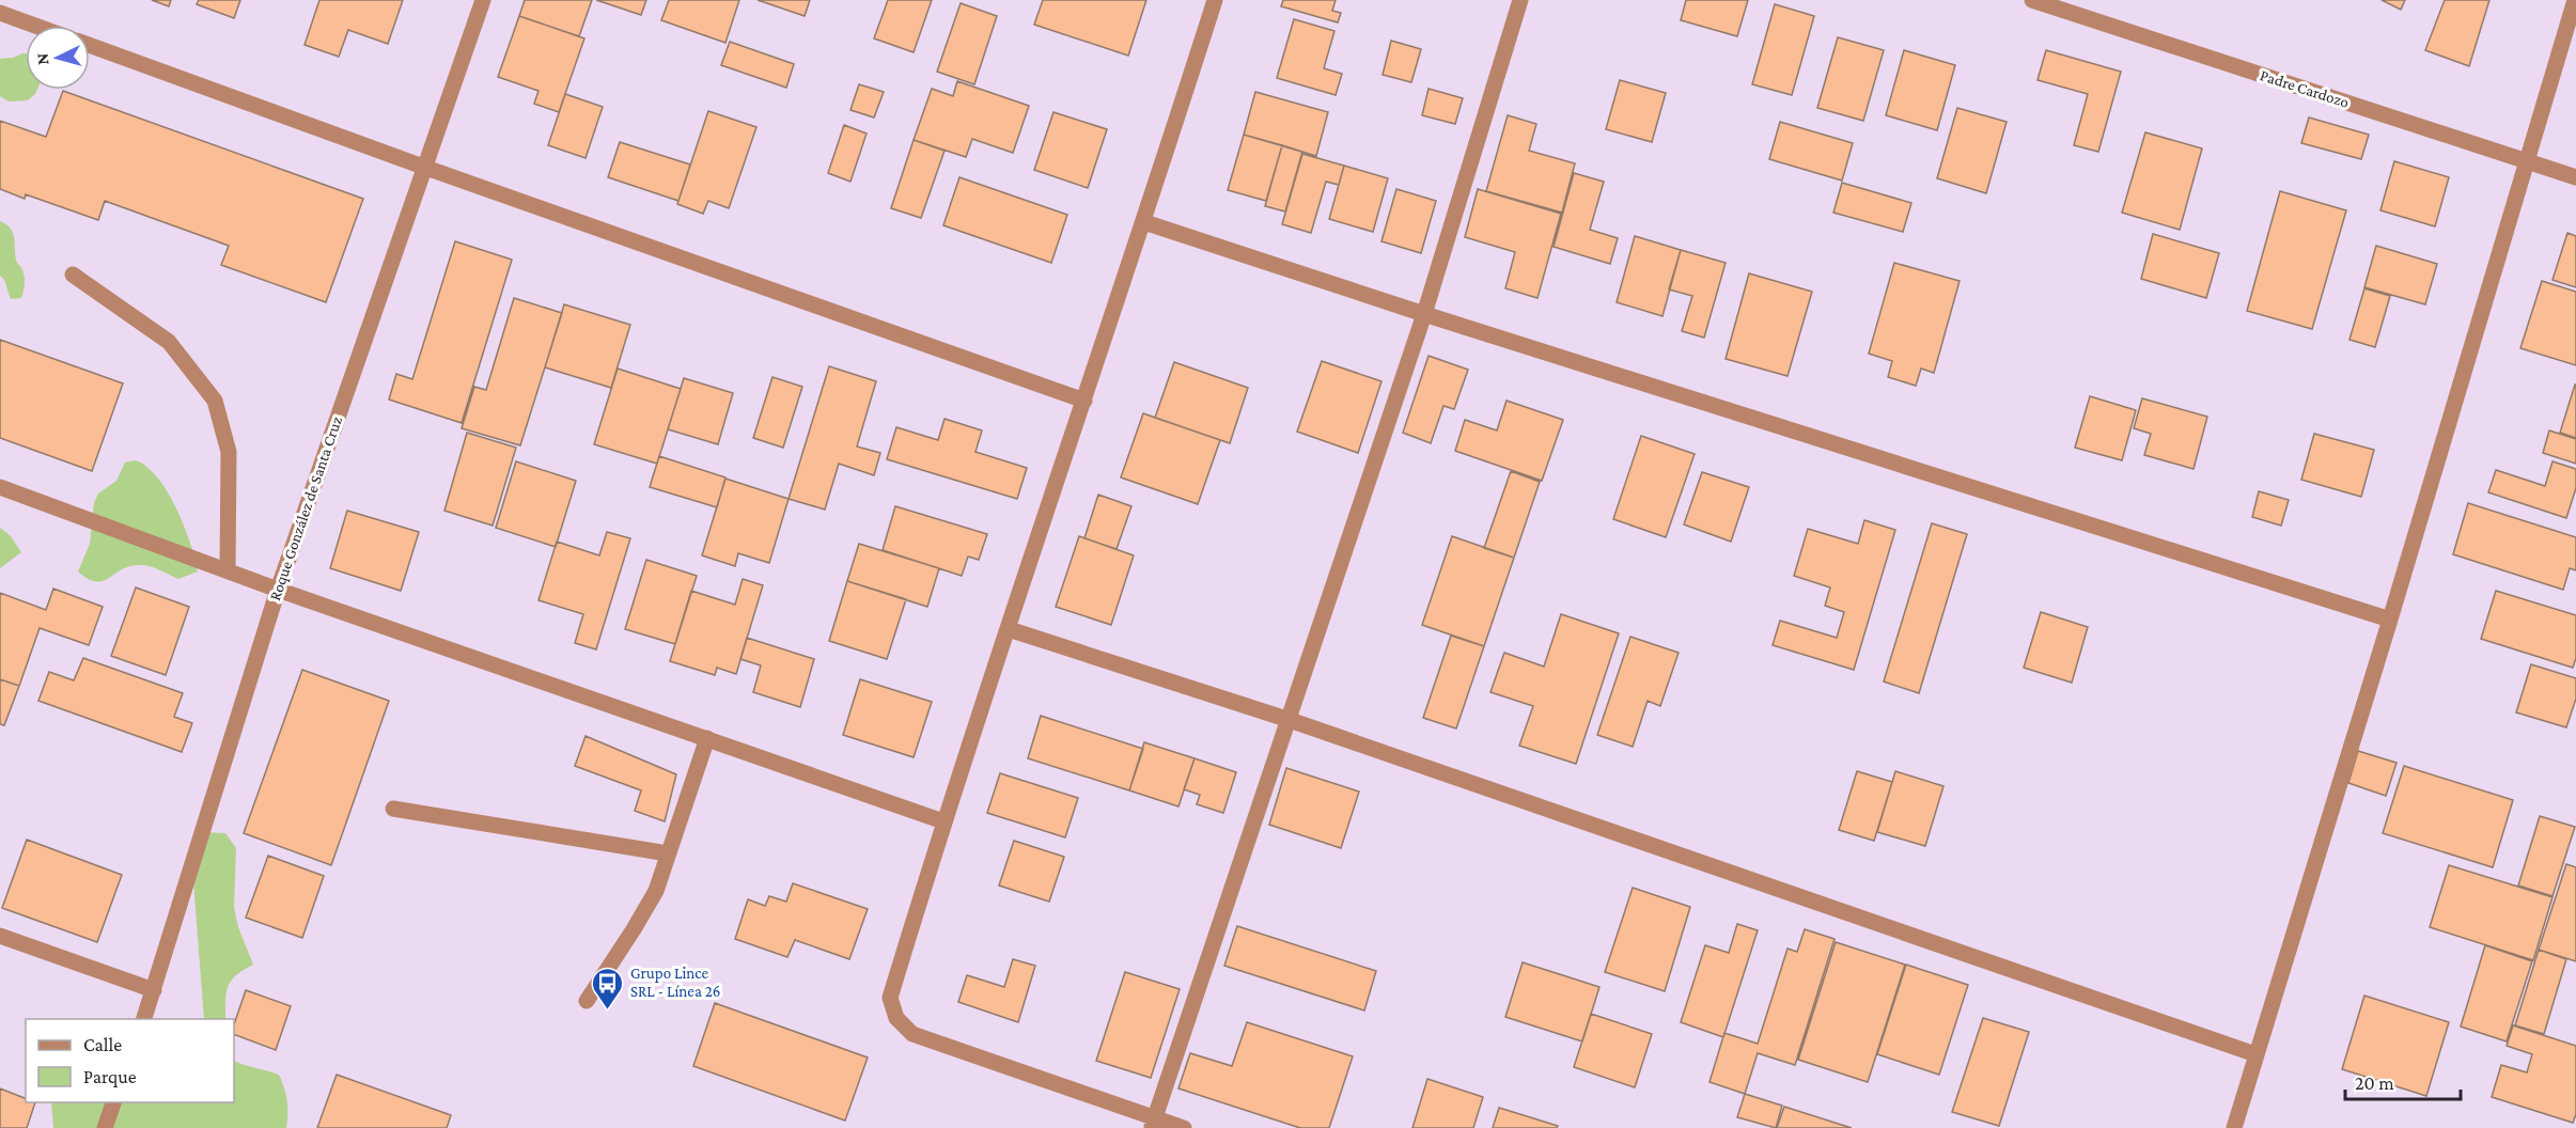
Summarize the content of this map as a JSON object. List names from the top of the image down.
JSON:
{
  "streets": {
    "street": ["Padre Cardozo", "Roque González de Santa Cruz"]
  },
  "places": {
    "bus stop": ["Grupo Lince SRL - Línea 26"]
  },
  "legend": ["Calle", "Parque"],
  "scale_bar": "20 m",
  "north": "left"
}
